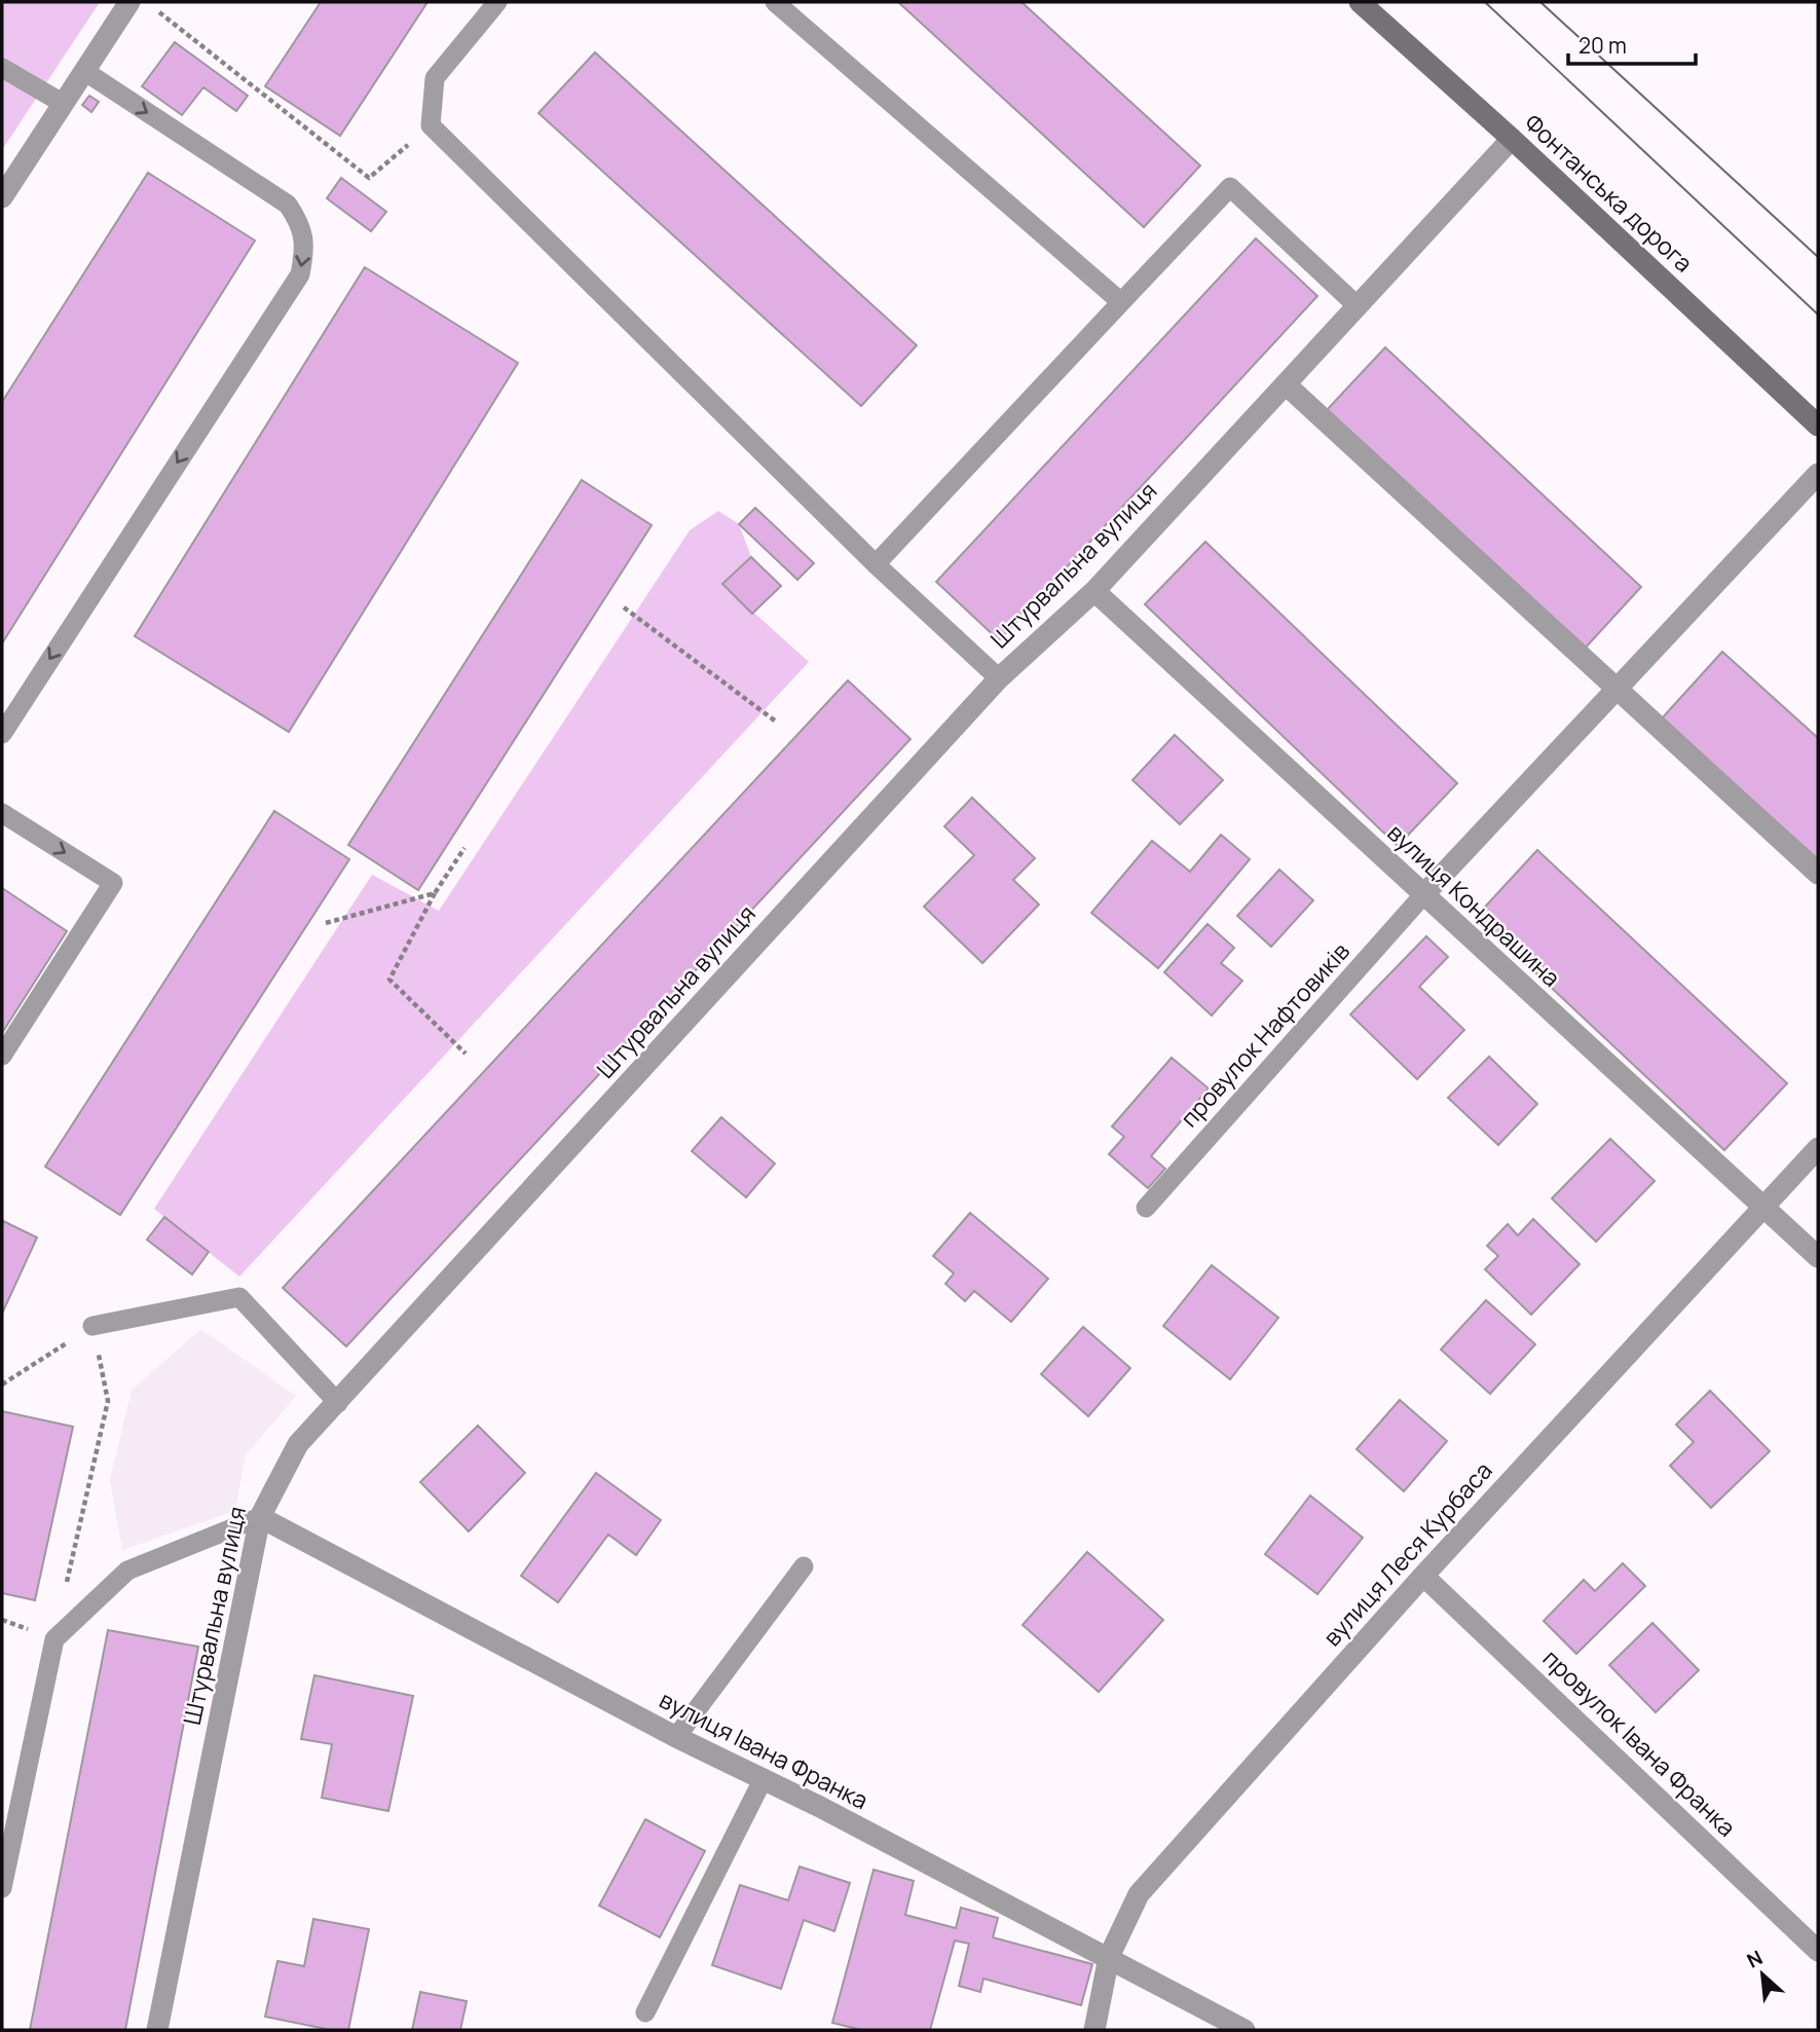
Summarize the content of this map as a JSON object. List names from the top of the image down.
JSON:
{
  "streets": {
    "main road": ["Фонтанська дорога"],
    "street": [
      "Штурвальна вулиця",
      "вулиця Кондрашина",
      "вулиця Леся Курбаса",
      "провулок Івана Франка",
      "вулиця Івана Франка"
    ],
    "lane": ["провулок Нафтовиків"]
  },
  "crossings": [
    ["Фонтанська дорога", "Штурвальна вулиця"],
    ["Штурвальна вулиця", "вулиця Кондрашина"],
    ["Штурвальна вулиця", "вулиця Івана Франка"],
    ["вулиця Кондрашина", "провулок Нафтовиків"],
    ["вулиця Кондрашина", "вулиця Леся Курбаса"],
    ["вулиця Леся Курбаса", "провулок Івана Франка"],
    ["вулиця Леся Курбаса", "вулиця Івана Франка"]
  ],
  "scale_bar": "20 m",
  "north": "top left"
}
